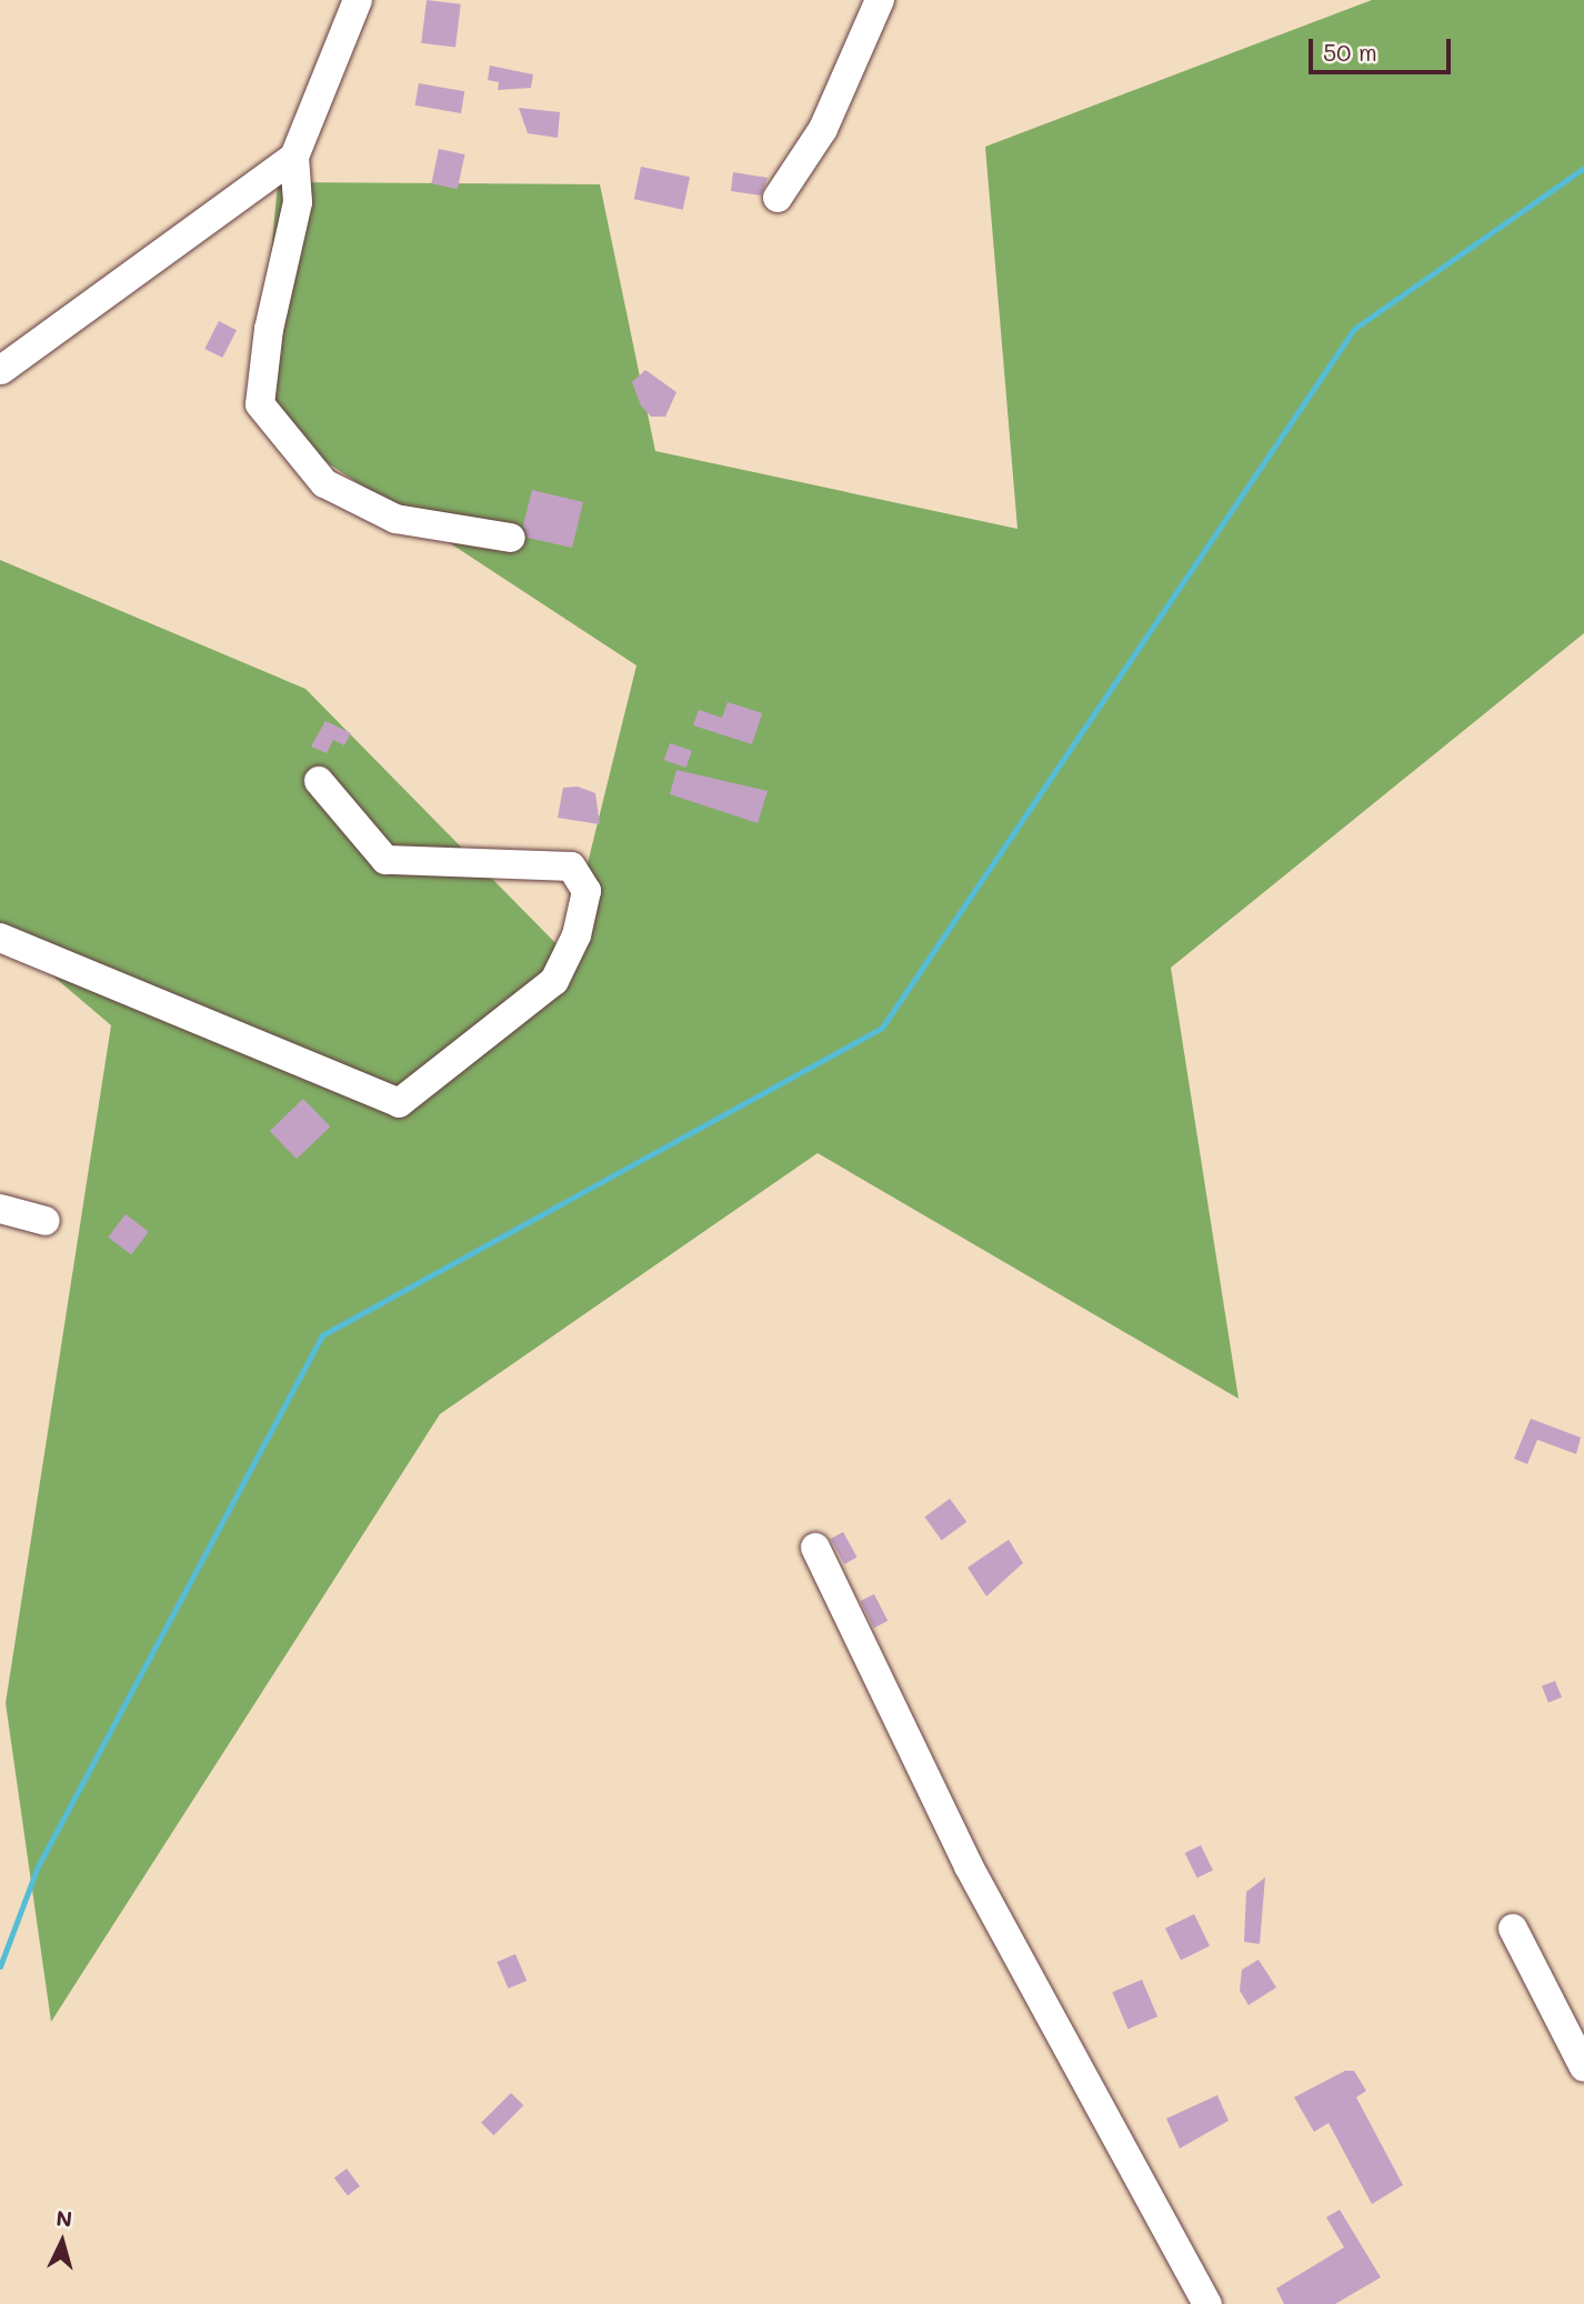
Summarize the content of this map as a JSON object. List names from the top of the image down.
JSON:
{
  "scale_bar": "50 m",
  "north": "top"
}
